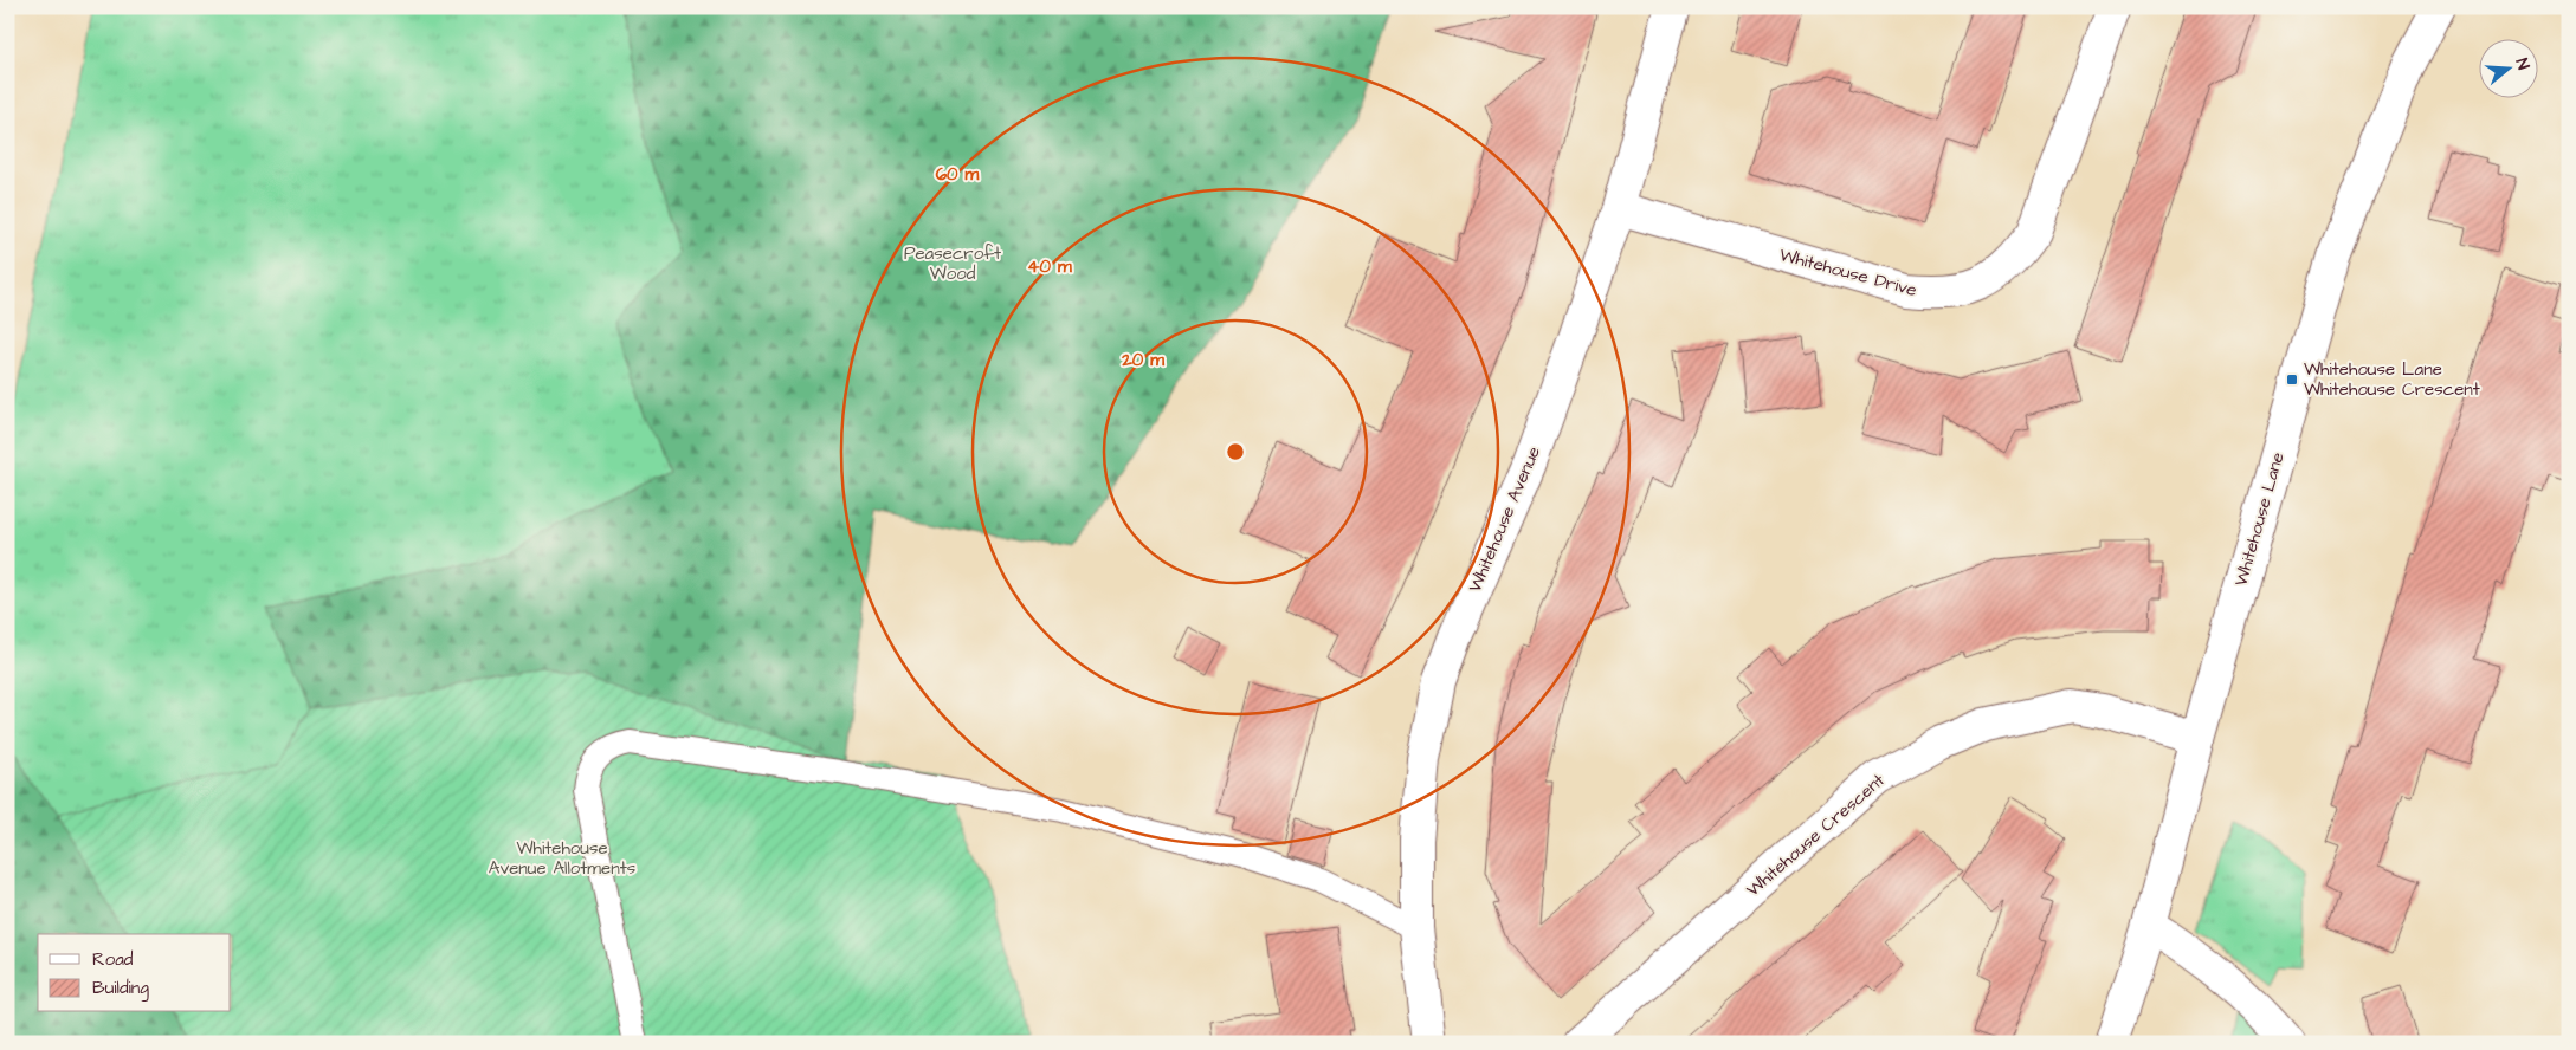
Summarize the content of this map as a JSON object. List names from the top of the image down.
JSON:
{
  "streets": {
    "street": [
      "Whitehouse Drive",
      "Whitehouse Avenue",
      "Whitehouse Lane",
      "Whitehouse Crescent"
    ]
  },
  "crossings": [
    ["Whitehouse Drive", "Whitehouse Avenue"],
    ["Whitehouse Lane", "Whitehouse Crescent"]
  ],
  "parks": ["Peasecroft Wood", "Whitehouse Avenue Allotments"],
  "places": {
    "transit": ["Whitehouse Lane Whitehouse Crescent"]
  },
  "legend": ["Road", "Building"],
  "north": "right",
  "rings": ["60 m", "40 m", "20 m"]
}
